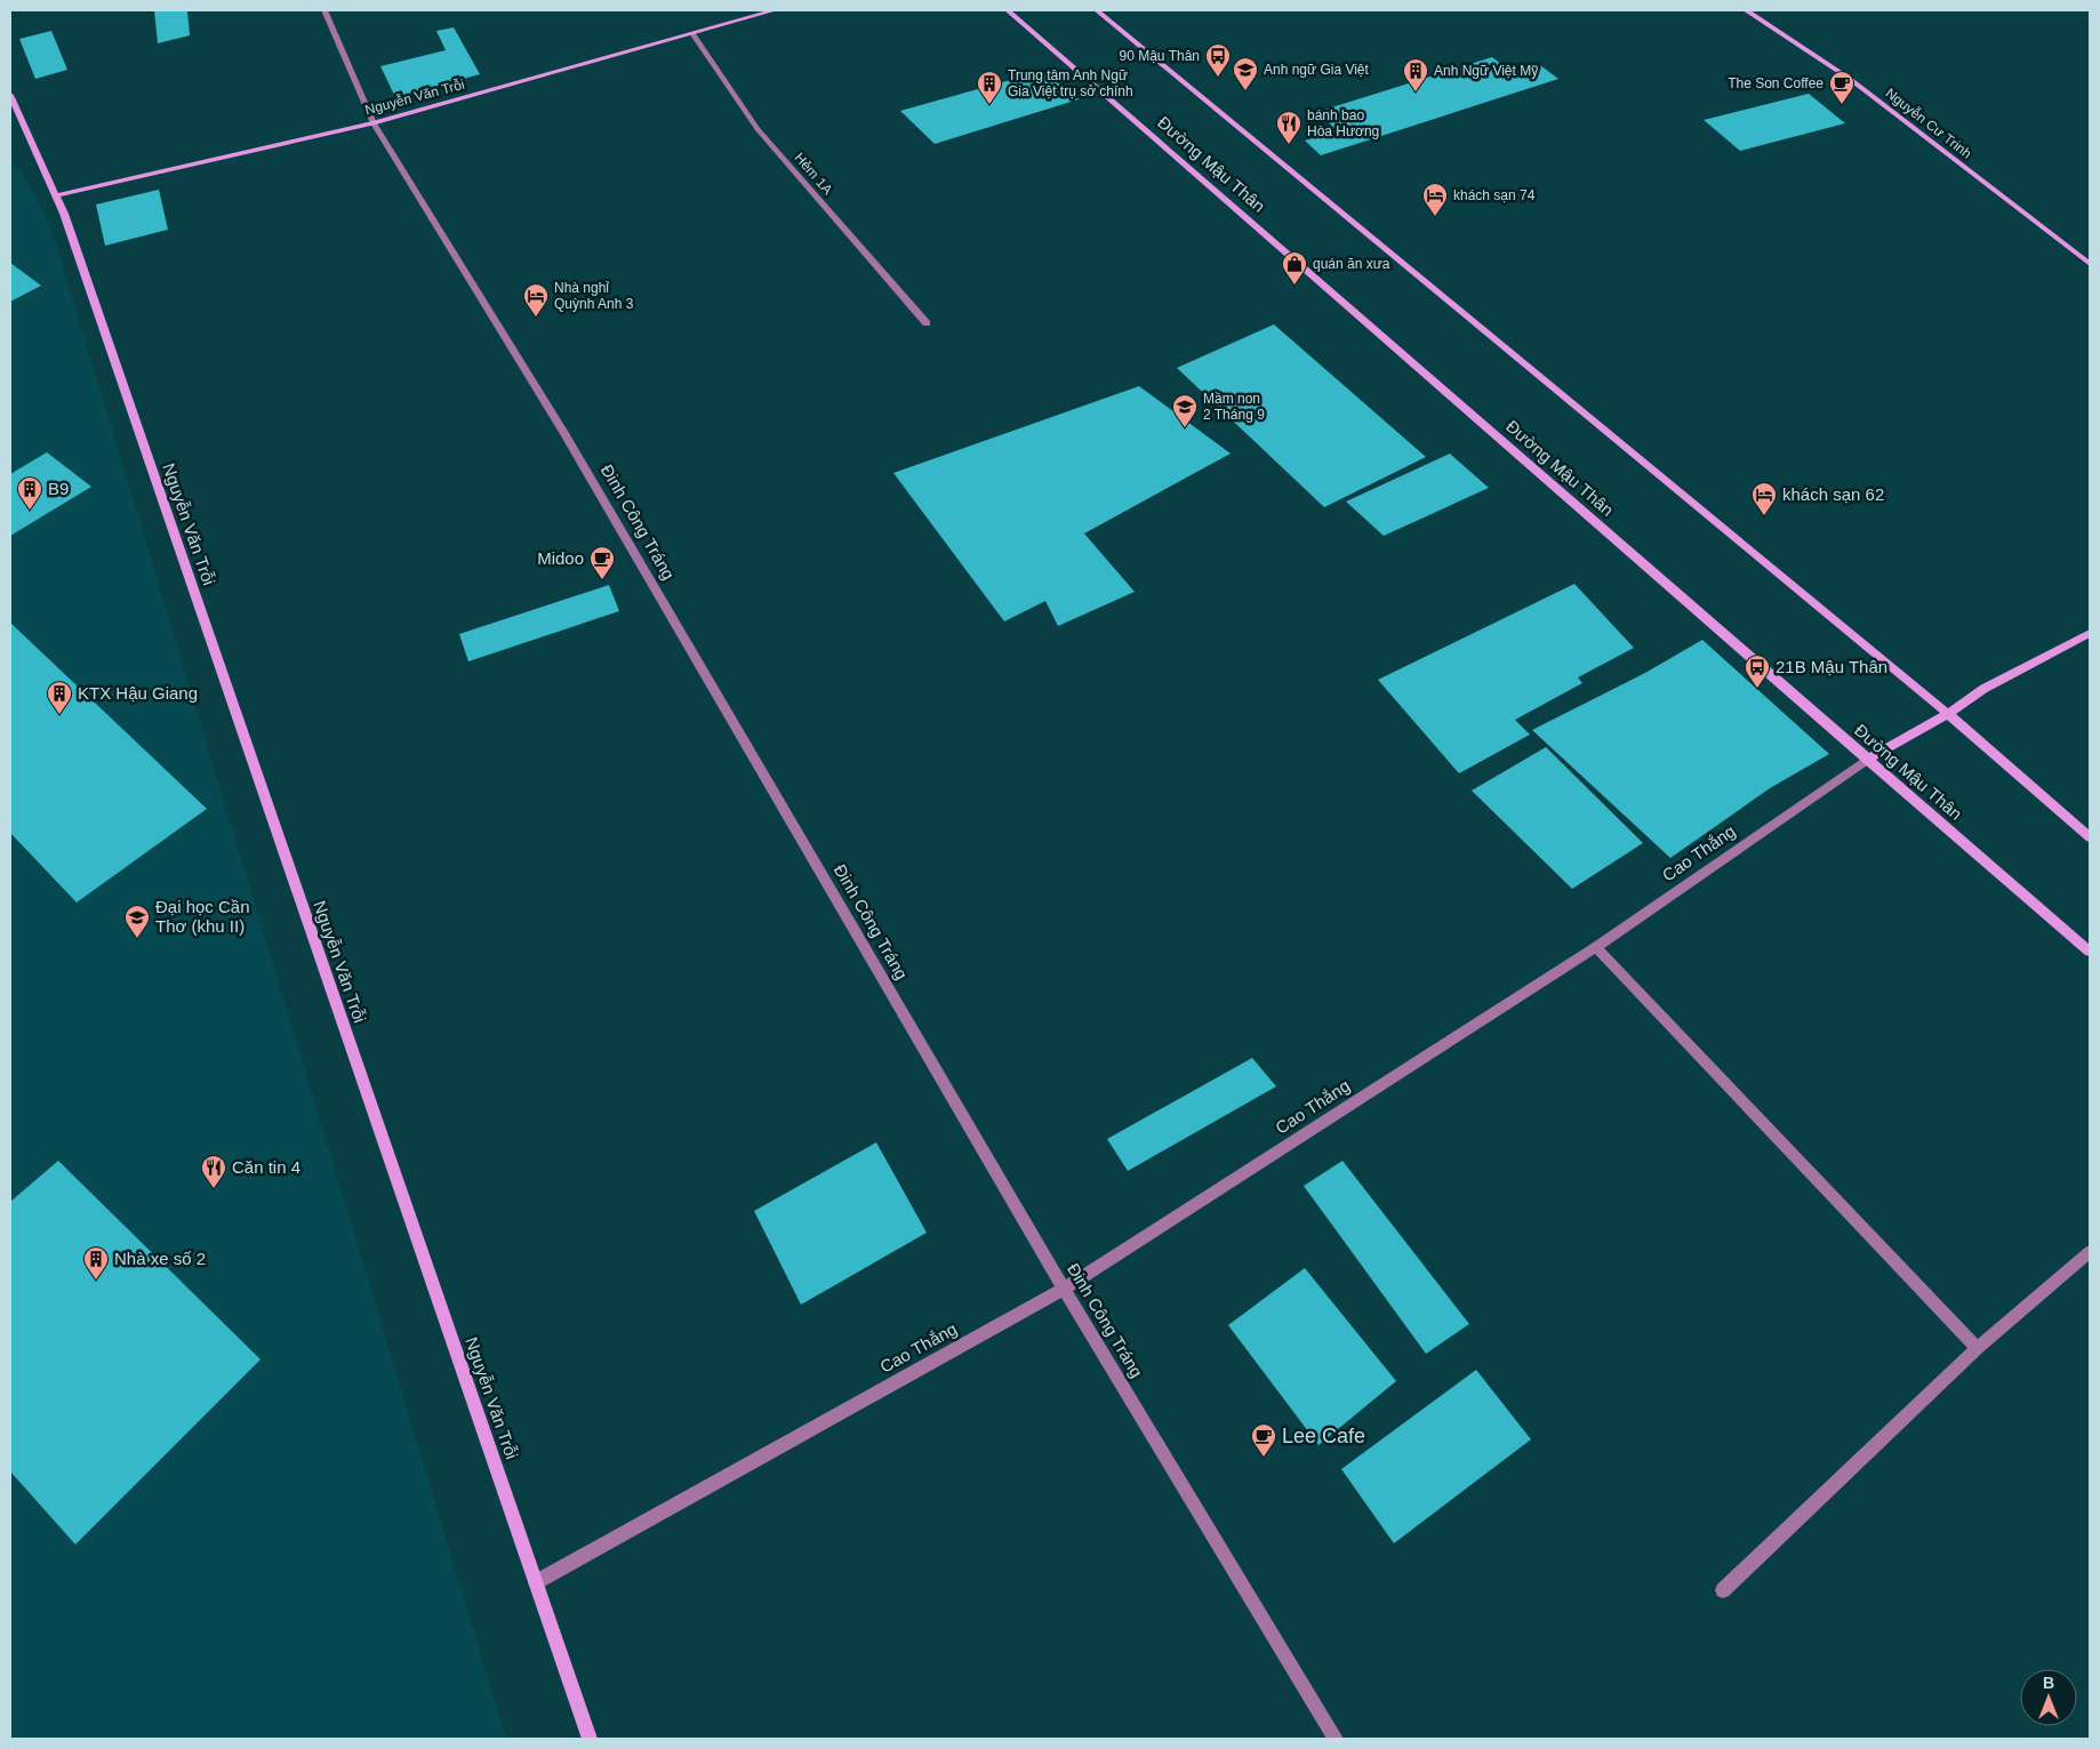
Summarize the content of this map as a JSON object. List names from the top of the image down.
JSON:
{
  "streets": {
    "street": [
      "Nguyễn Văn Trỗi",
      "Nguyễn Cư Trinh",
      "Đường Mậu Thân",
      "Hẻm 1A",
      "Đinh Công Tráng",
      "Cao Thắng"
    ]
  },
  "crossings": [
    ["Nguyễn Văn Trỗi", "Hẻm 1A"],
    ["Nguyễn Văn Trỗi", "Đinh Công Tráng"],
    ["Nguyễn Văn Trỗi", "Cao Thắng"],
    ["Đường Mậu Thân", "Cao Thắng"],
    ["Đinh Công Tráng", "Cao Thắng"]
  ],
  "places": {
    "bus stop": ["90 Mậu Thân", "21B Mậu Thân"],
    "school or university": ["Anh ngữ Gia Việt", "Mầm non 2 Tháng 9", "Đại học Cần Thơ (khu II)"],
    "building": [
      "Anh Ngữ Việt Mỹ",
      "Trung tâm Anh Ngữ Gia Việt trụ sở chính",
      "B9",
      "KTX Hậu Giang",
      "Nhà xe số 2"
    ],
    "cafe": ["The Son Coffee", "Midoo", "Lee Cafe"],
    "restaurant": ["bánh bao Hòa Hương", "Căn tin 4"],
    "hotel": ["khách sạn 74", "Nhà nghỉ Quỳnh Anh 3", "khách sạn 62"],
    "shop": ["quán ăn xưa"]
  },
  "north": "top"
}
